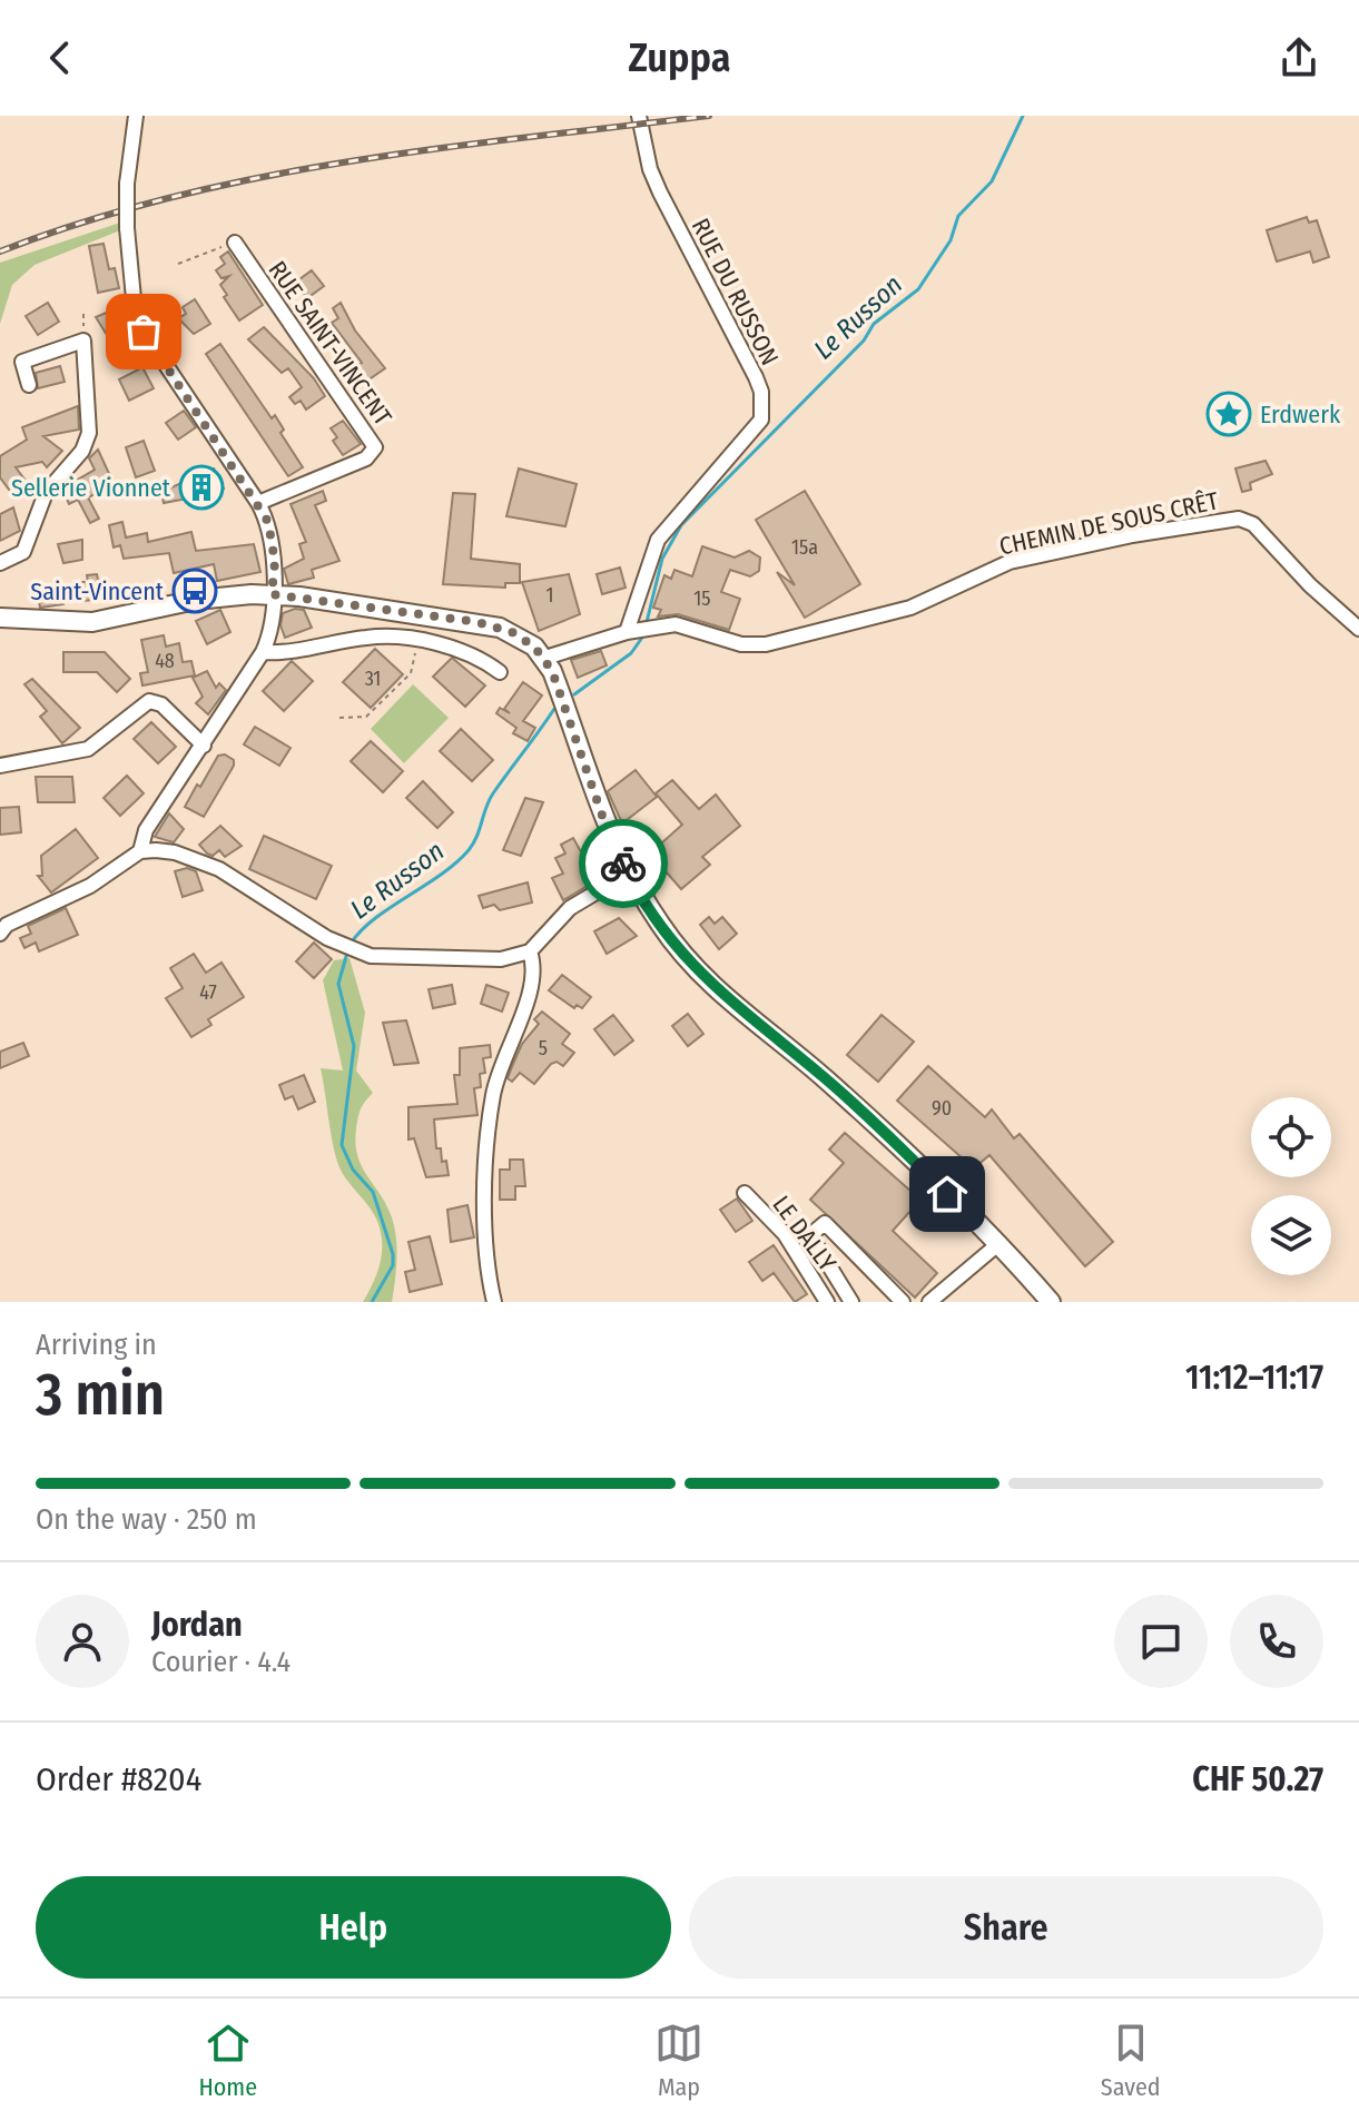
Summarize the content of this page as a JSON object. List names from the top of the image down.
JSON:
{
  "streets": {
    "street": [
      "RUE DU RUSSON",
      "RUE SAINT-VINCENT",
      "CHEMIN DE SOUS CRÊT",
      "LE DALLY"
    ]
  },
  "crossings": [
    ["RUE DU RUSSON", "CHEMIN DE SOUS CRÊT"]
  ],
  "water": ["Le Russon"],
  "places": {
    "place": ["Erdwerk"],
    "building": ["Sellerie Vionnet"],
    "bus stop": ["Saint-Vincent"]
  },
  "house_numbers": [
    "15a",
    "1",
    "15",
    "48",
    "31",
    "47",
    "5",
    "90"
  ],
  "page": {
    "header": "Zuppa",
    "heading": ["3 min", "Arriving in", "11:12–11:17"],
    "panel": [
      "Jordan",
      "Courier · 4.4",
      "Order #8204",
      "CHF 50.27"
    ],
    "bar": "On the way · 250 m",
    "buttons": ["Help", "Share"],
    "tabs": ["Home", "Map", "Saved"]
  }
}
